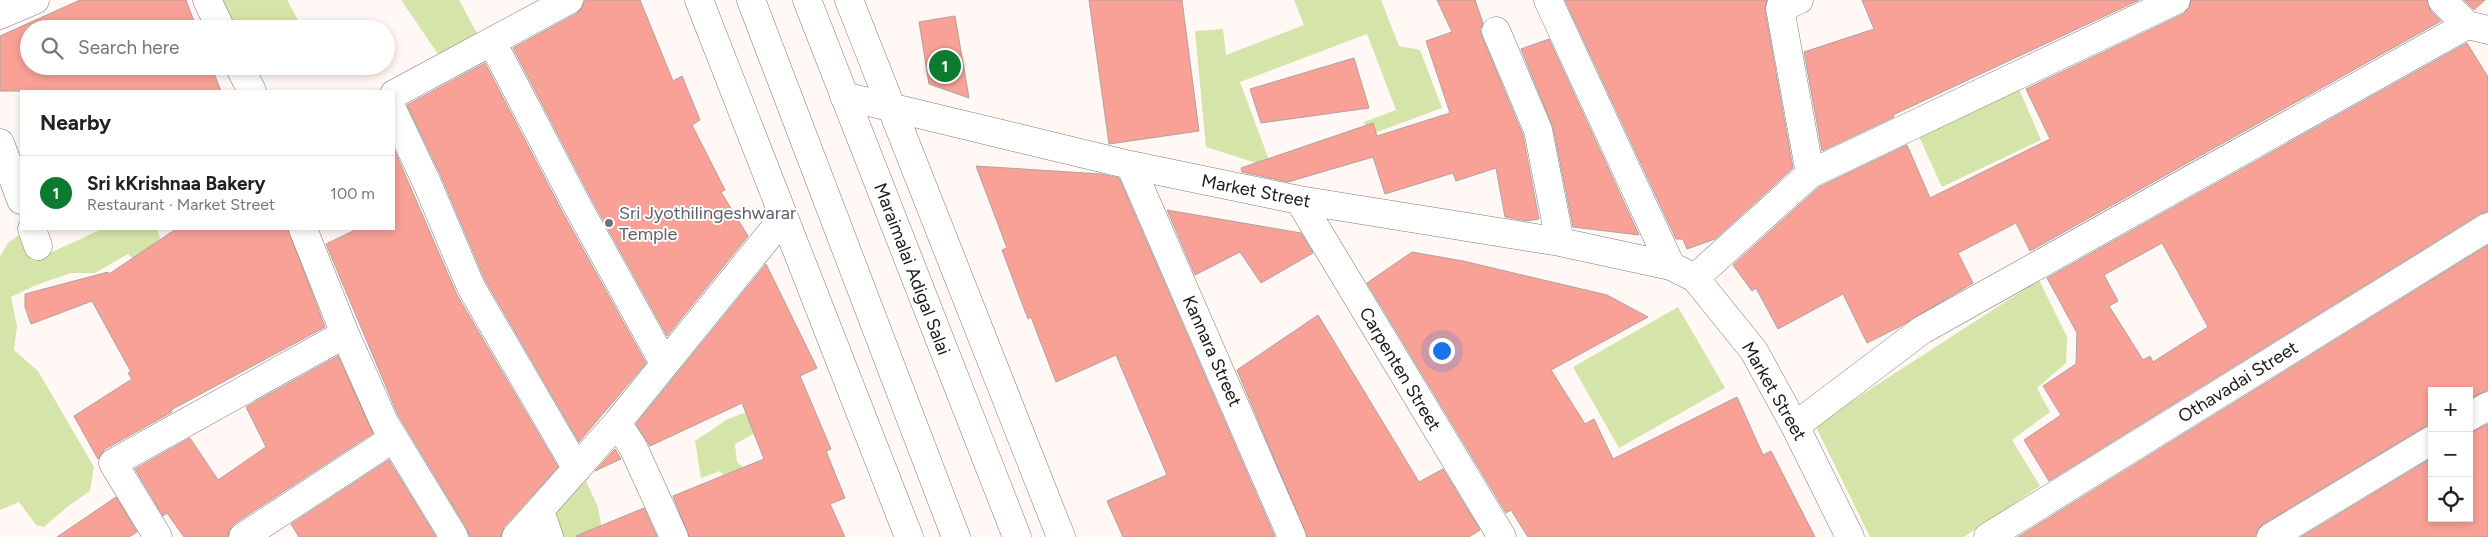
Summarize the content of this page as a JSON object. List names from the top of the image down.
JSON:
{
  "streets": {
    "street": [
      "Market Street",
      "Maraimalai Adigal Salai",
      "Kannara Street",
      "Carpenten Street",
      "Othavadai Street"
    ]
  },
  "crossings": [
    ["Market Street", "Maraimalai Adigal Salai"],
    ["Market Street", "Kannara Street"],
    ["Market Street", "Carpenten Street"]
  ],
  "places": ["Sri Jyothilingeshwarar Temple"],
  "page": {
    "search": "Search here",
    "pins": "1",
    "heading": "Nearby",
    "list": [
      {
        "mark": "1",
        "name": "Sri kKrishnaa Bakery",
        "note": "Restaurant · Market Street",
        "value": "100 m"
      }
    ],
    "map_buttons": ["+", "−"]
  }
}
